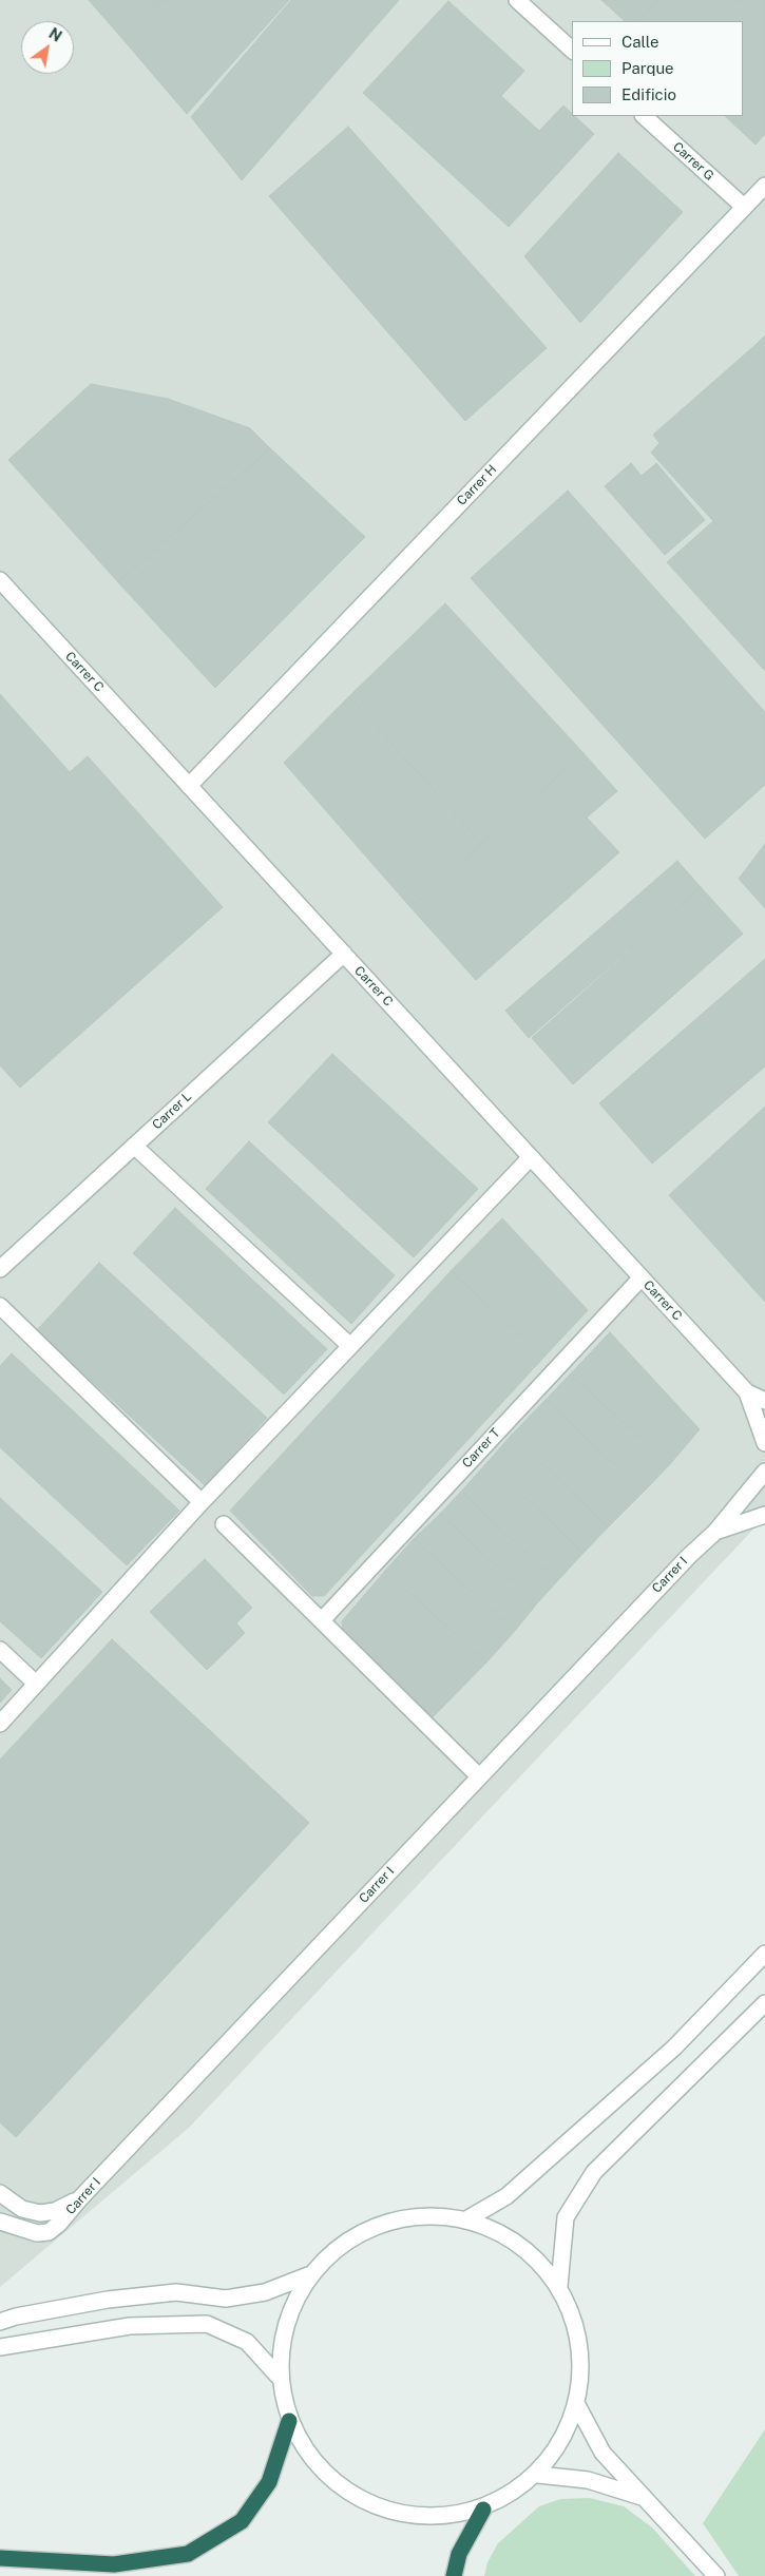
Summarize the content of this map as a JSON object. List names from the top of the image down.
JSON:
{
  "streets": {
    "street": [
      "Carrer G",
      "Carrer H",
      "Carrer C",
      "Carrer L",
      "Carrer T",
      "Carrer I"
    ]
  },
  "crossings": [
    ["Carrer G", "Carrer H"],
    ["Carrer H", "Carrer C"],
    ["Carrer C", "Carrer L"],
    ["Carrer C", "Carrer T"]
  ],
  "legend": ["Calle", "Parque", "Edificio"],
  "north": "top right"
}
